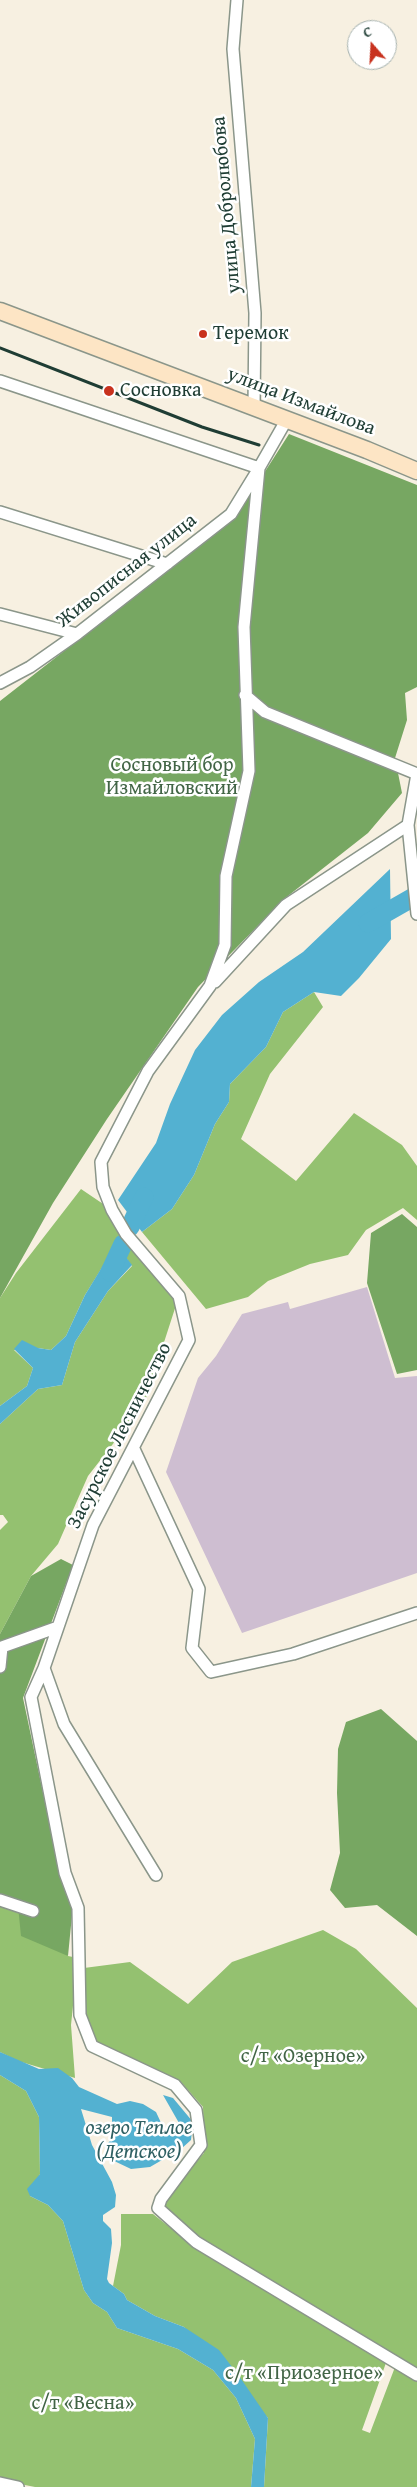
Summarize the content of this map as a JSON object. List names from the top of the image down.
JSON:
{
  "streets": {
    "main road": ["улица Измайлова"],
    "street": ["улица Добролюбова", "Живописная улица", "Засурское Лесничество"]
  },
  "crossings": [
    ["улица Добролюбова", "улица Измайлова"],
    ["улица Измайлова", "Живописная улица"],
    ["Живописная улица", "Засурское Лесничество"]
  ],
  "water": ["озеро Теплое (Детское)"],
  "parks": [
    "Сосновый бор Измайловский",
    "с/т «Озерное»",
    "с/т «Приозерное»",
    "с/т «Весна»"
  ],
  "places": ["Теремок", "Сосновка"],
  "north": "top"
}
